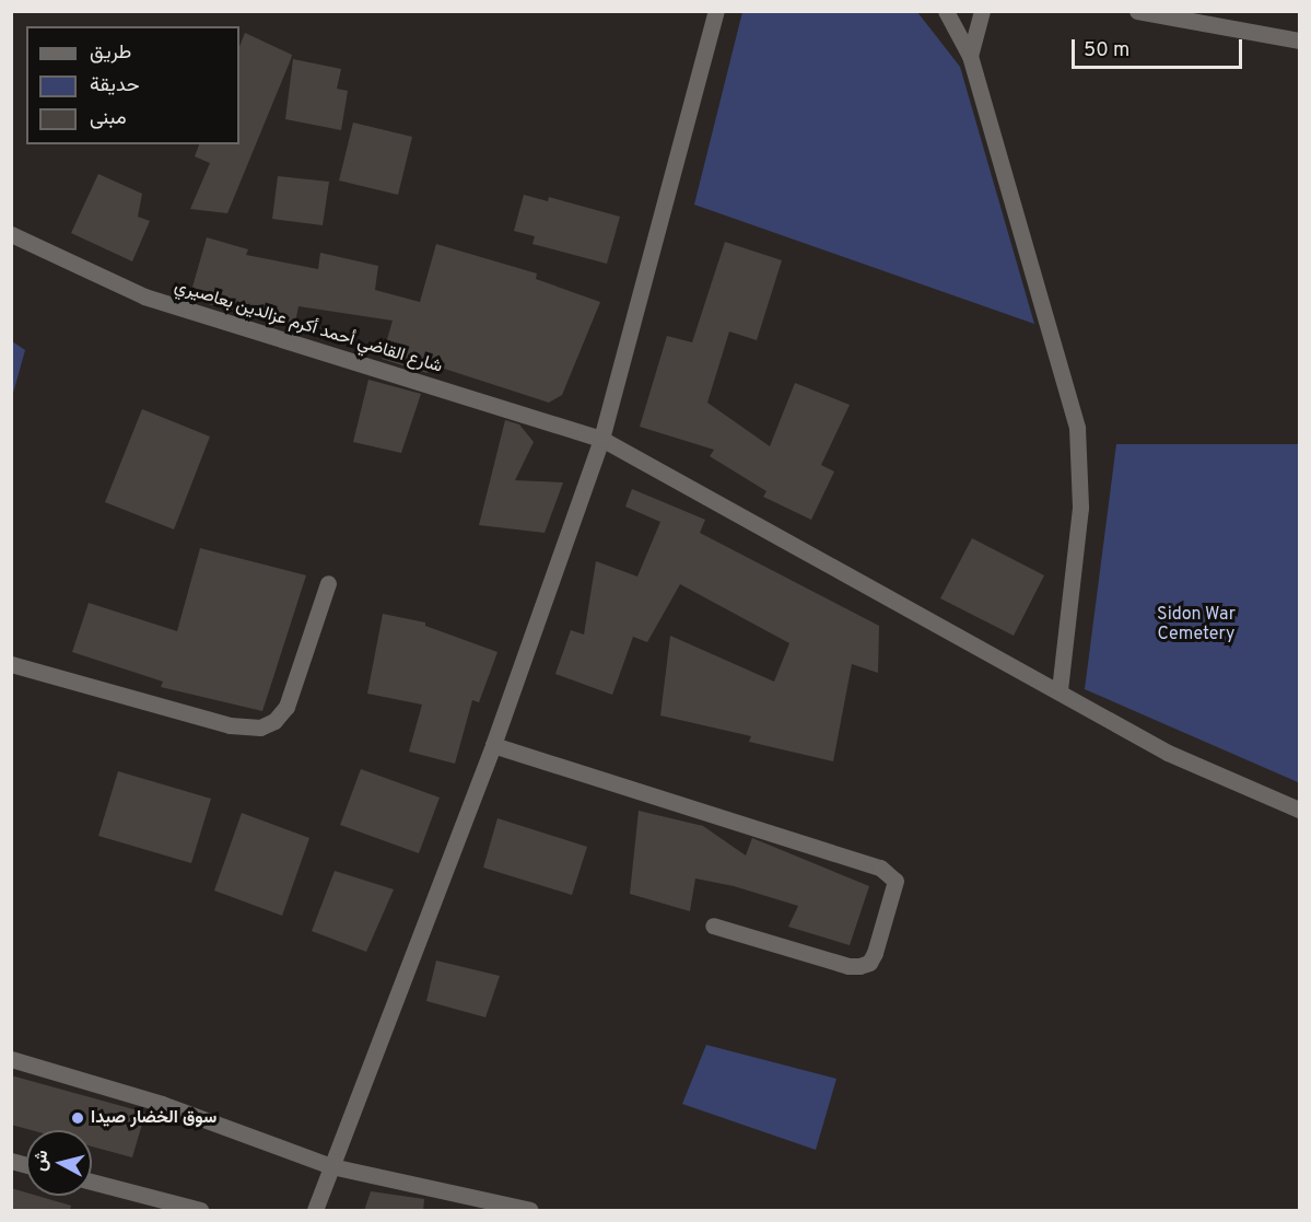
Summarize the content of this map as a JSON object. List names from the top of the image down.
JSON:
{
  "streets": {
    "street": ["شارع القاضي أحمد أكرم عزالدين بعاصيري"]
  },
  "parks": ["Sidon War Cemetery"],
  "places": ["سوق الخضار صيدا"],
  "legend": ["طريق", "حديقة", "مبنى"],
  "scale_bar": "50 m",
  "north": "left"
}
